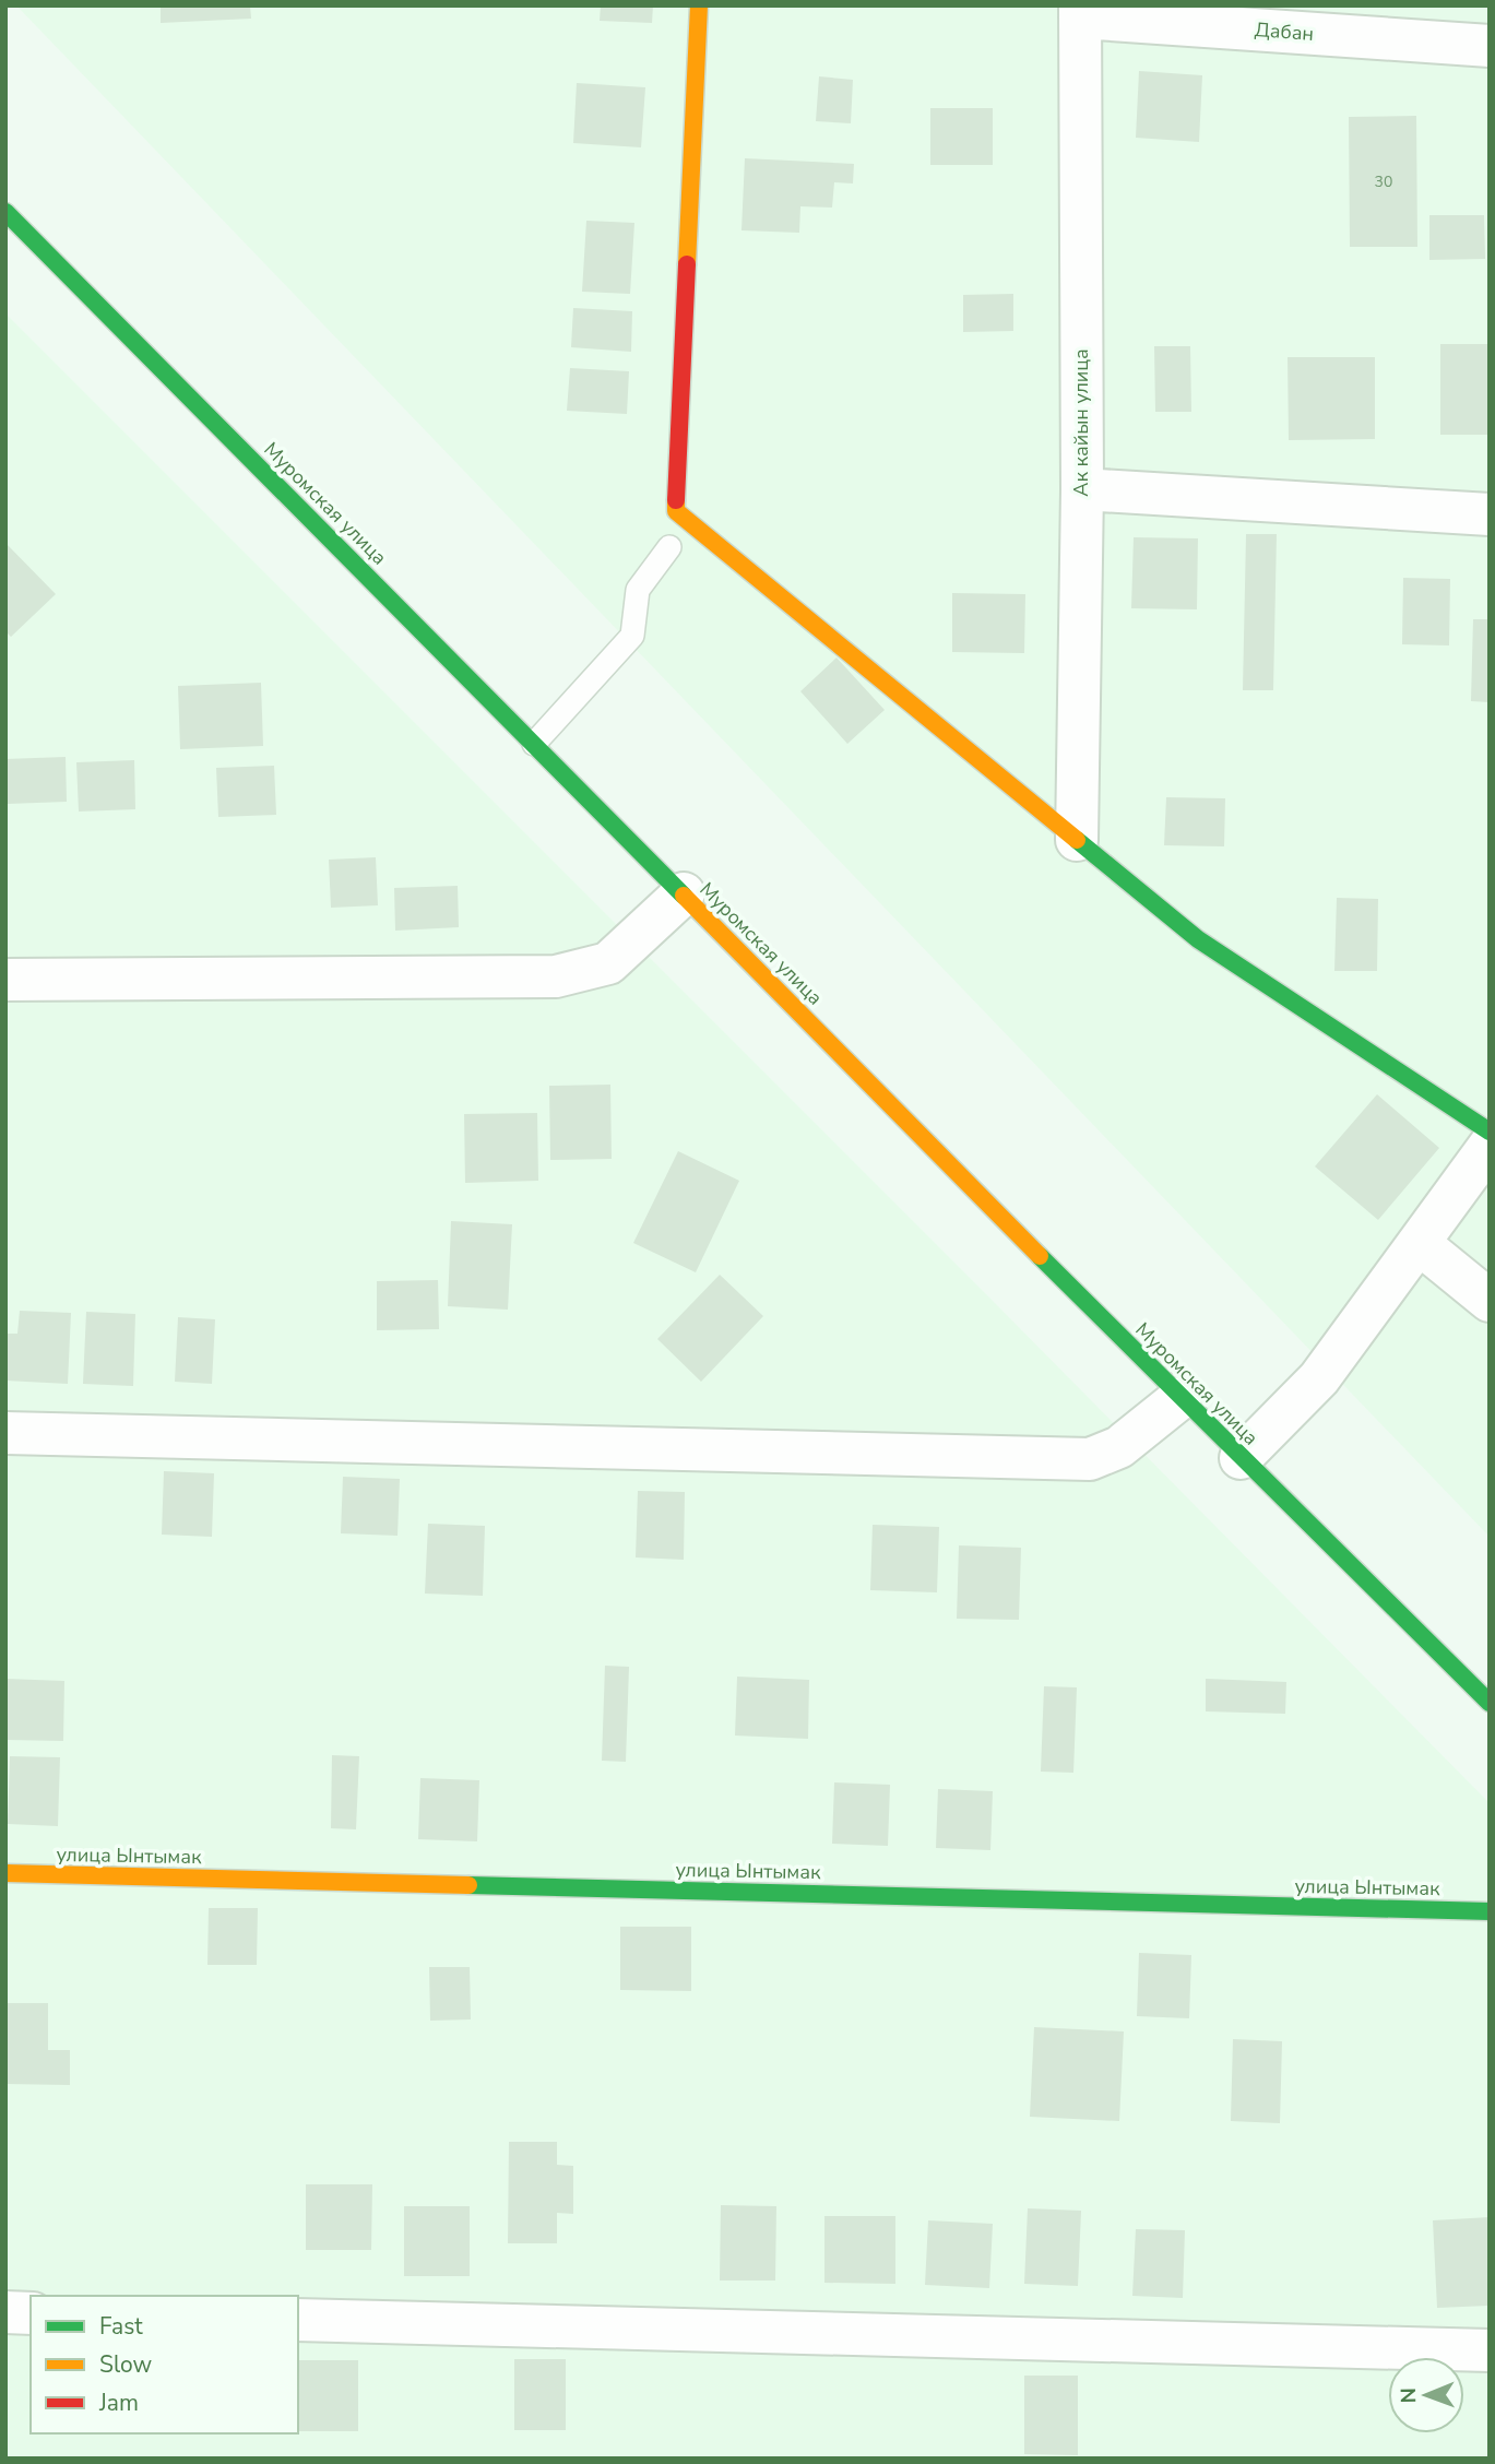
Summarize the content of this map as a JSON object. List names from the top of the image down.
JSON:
{
  "streets": {
    "street": [
      "Дабан",
      "Ак кайын улица",
      "Муромская улица",
      "улица Ынтымак"
    ]
  },
  "crossings": [
    ["Дабан", "Ак кайын улица"]
  ],
  "house_numbers": ["30"],
  "legend": ["Fast", "Slow", "Jam"],
  "north": "left"
}
